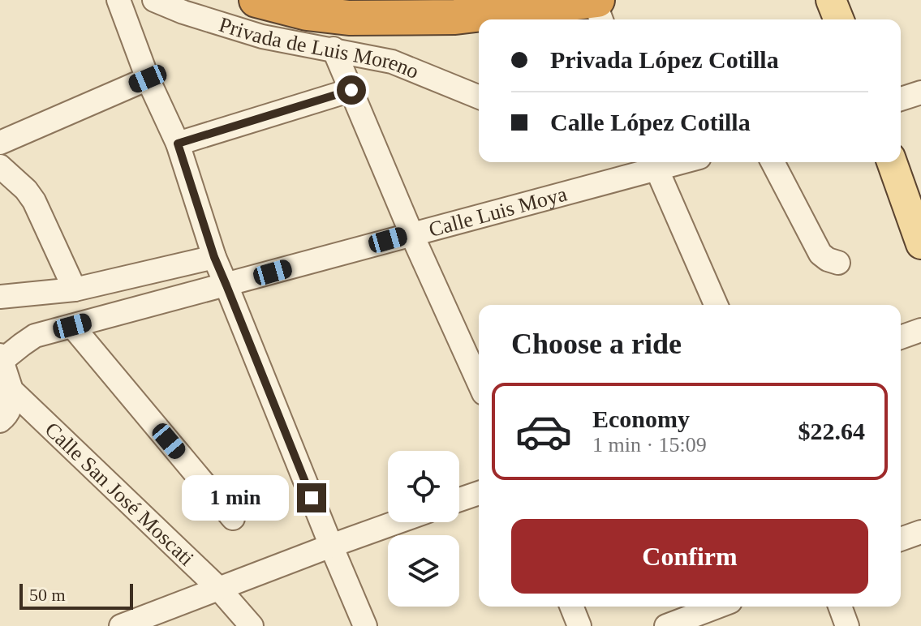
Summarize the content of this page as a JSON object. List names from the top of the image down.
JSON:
{
  "streets": {
    "street": ["Privada de Luis Moreno", "Calle Luis Moya", "Calle San José Moscati"]
  },
  "crossings": [
    ["Calle Luis Moya", "Calle San José Moscati"]
  ],
  "scale_bar": "50 m",
  "page": {
    "banner": ["Privada López Cotilla", "Calle López Cotilla"],
    "heading": "Choose a ride",
    "list": [
      {
        "name": "Economy",
        "note": "1 min · 15:09",
        "value": "$22.64"
      }
    ],
    "bubble": "1 min",
    "buttons": "Confirm",
    "scale": "50 m"
  }
}
